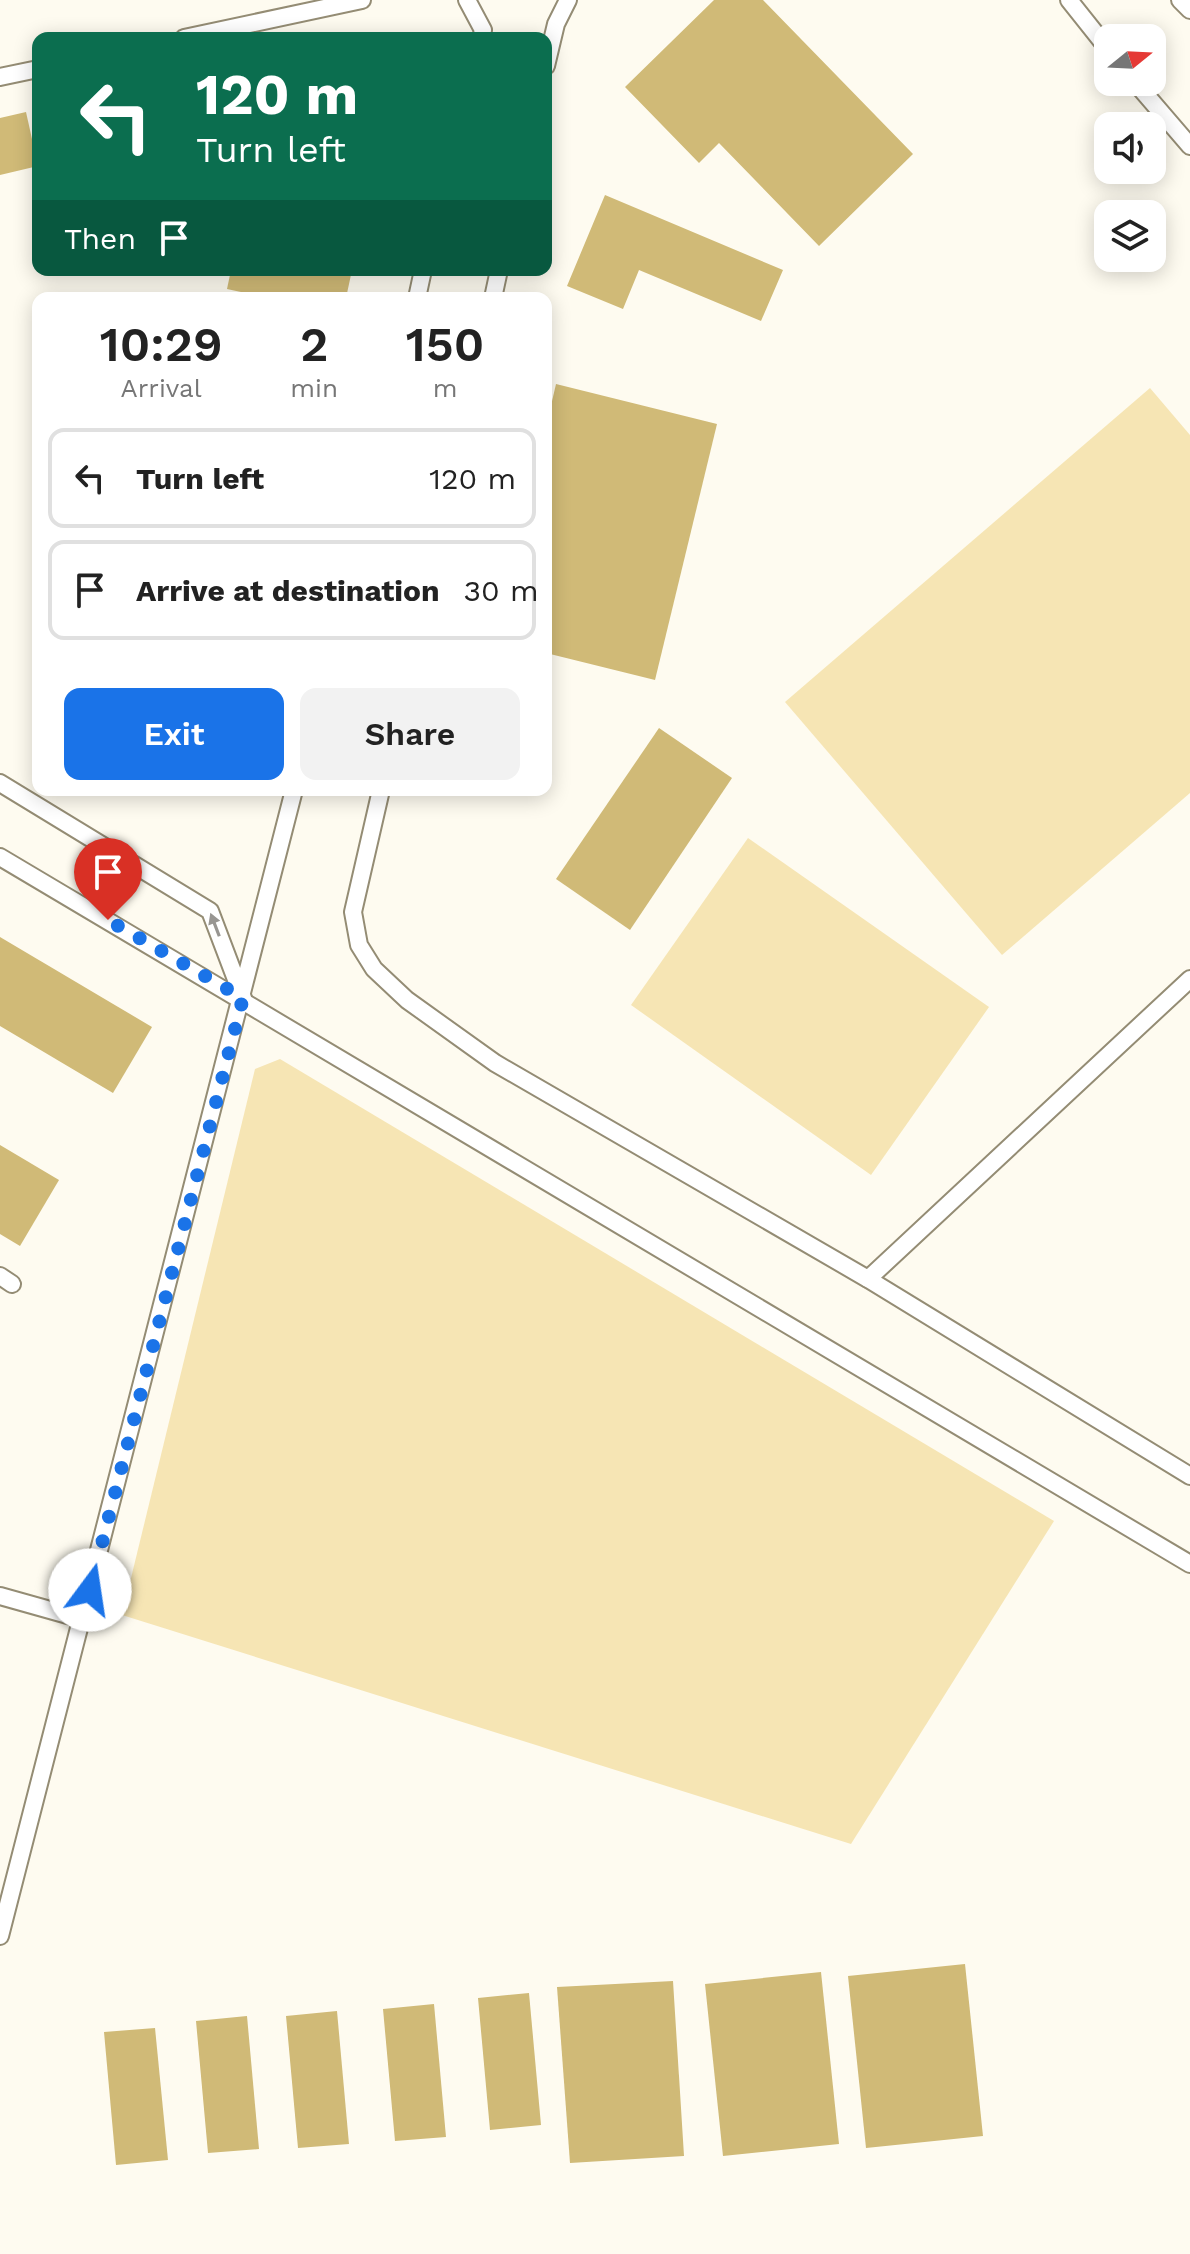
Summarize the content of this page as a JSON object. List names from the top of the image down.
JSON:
{
  "north": "right",
  "page": {
    "turn": ["120 m", "Turn left"],
    "then": "Then",
    "eta": [
      "10:29",
      "Arrival",
      "2",
      "min",
      "150",
      "m"
    ],
    "list": [
      {
        "name": "Turn left",
        "value": "120 m"
      },
      {
        "name": "Arrive at destination",
        "value": "30 m"
      }
    ],
    "buttons": ["Exit", "Share"]
  }
}
